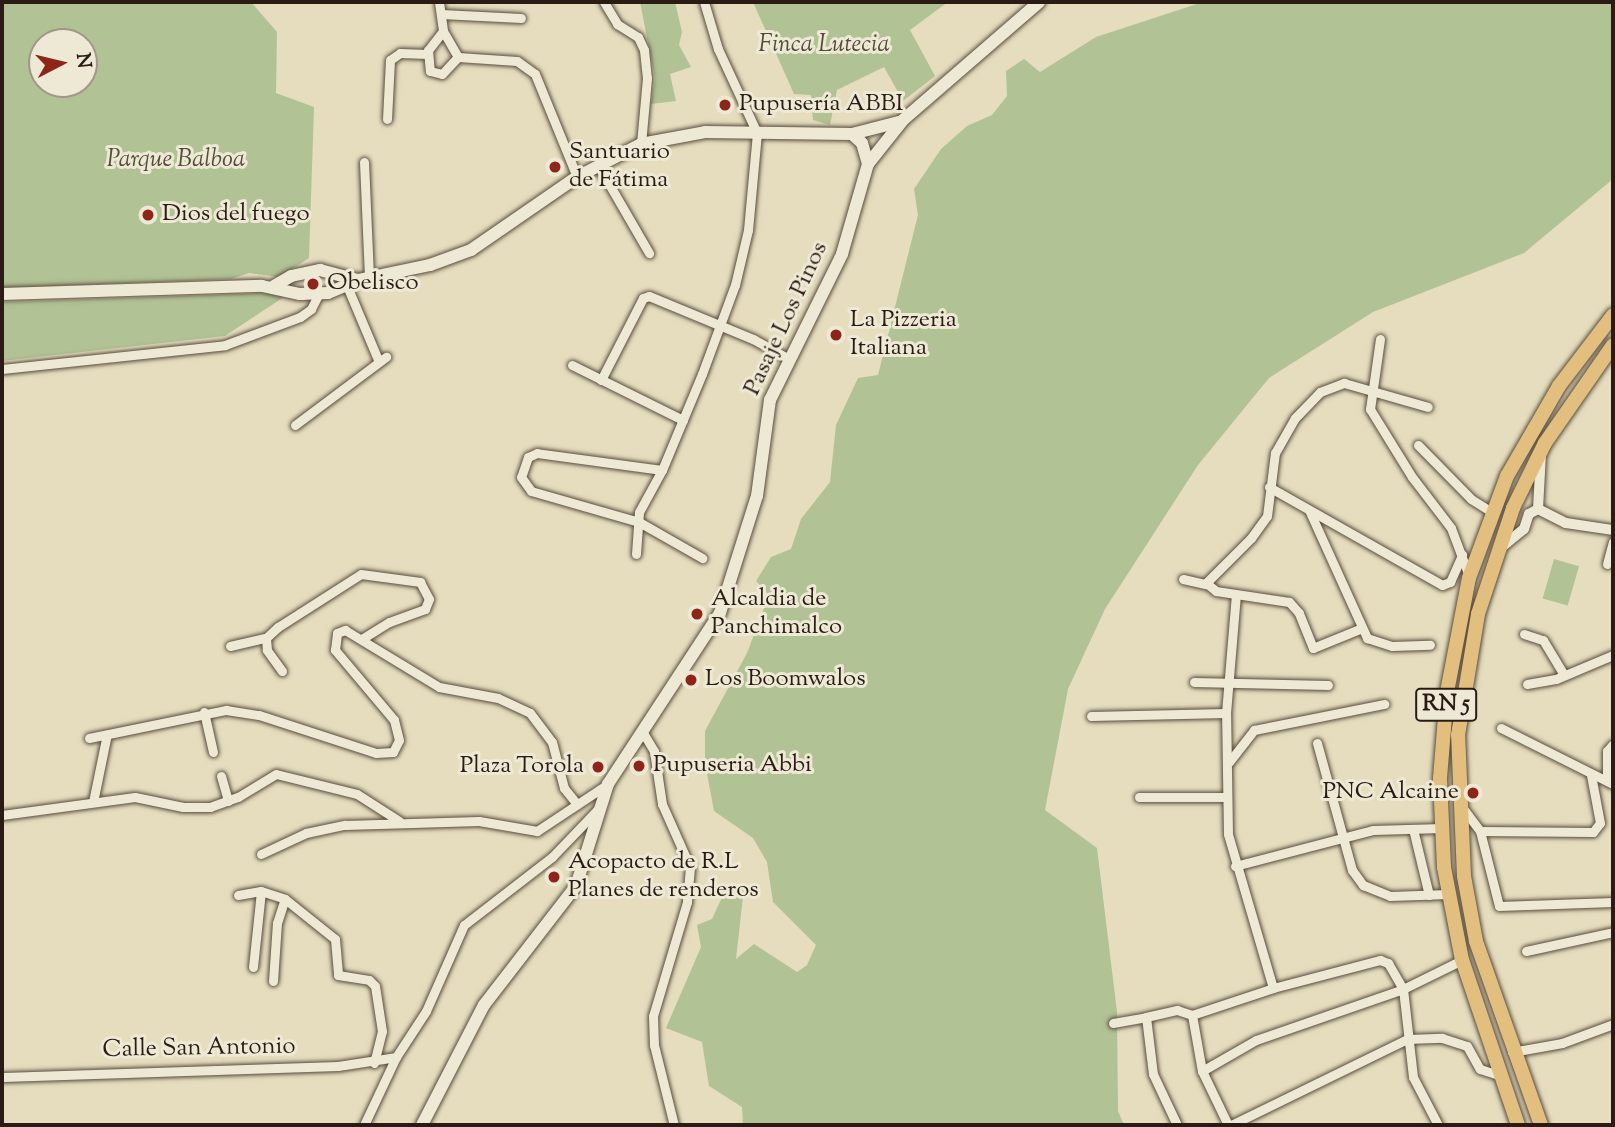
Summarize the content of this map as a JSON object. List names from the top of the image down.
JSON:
{
  "streets": {
    "highway": ["RN 5"],
    "main road": ["Pasaje Los Pinos"],
    "street": ["Calle San Antonio"]
  },
  "parks": ["Finca Lutecia", "Parque Balboa"],
  "places": [
    "Pupusería ABBI",
    "Santuario de Fátima",
    "Dios del fuego",
    "Obelisco",
    "La Pizzeria Italiana",
    "Alcaldia de Panchimalco",
    "Los Boomwalos",
    "Pupuseria Abbi",
    "Plaza Torola",
    "PNC Alcaine",
    "Acopacto de R.L Planes de renderos"
  ],
  "north": "right"
}
